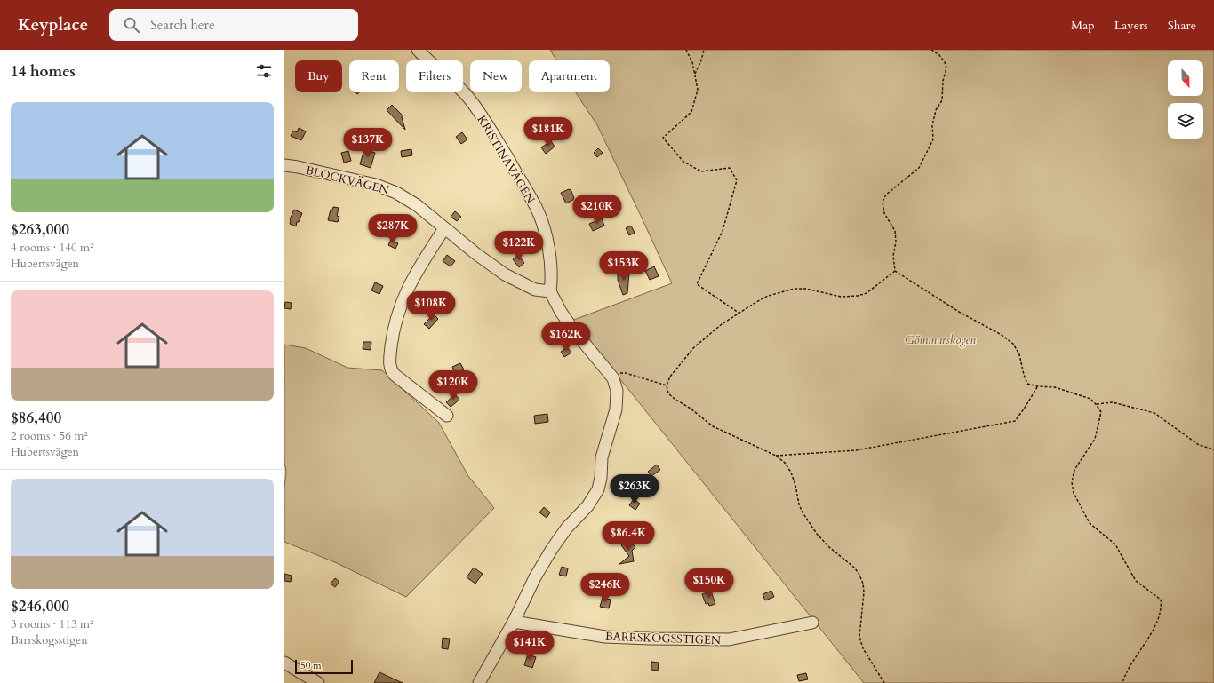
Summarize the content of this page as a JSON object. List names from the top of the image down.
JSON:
{
  "streets": {
    "street": ["KRISTINAVÄGEN", "BLOCKVÄGEN", "BARRSKOGSSTIGEN"]
  },
  "crossings": [
    ["KRISTINAVÄGEN", "BLOCKVÄGEN"]
  ],
  "parks": ["Gömmarskogen"],
  "scale_bar": "50 m",
  "north": "bottom",
  "page": {
    "header": "Keyplace",
    "search": "Search here",
    "nav": ["Map", "Layers", "Share"],
    "heading": "14 homes",
    "chip": [
      "Buy",
      "Rent",
      "Filters",
      "New",
      "Apartment"
    ],
    "list": [
      {
        "name": "$263,000",
        "note": "4 rooms · 140 m² · Hubertsvägen"
      },
      {
        "name": "$86,400",
        "note": "2 rooms · 56 m² · Hubertsvägen"
      },
      {
        "name": "$246,000",
        "note": "3 rooms · 113 m² · Barrskogsstigen"
      }
    ],
    "price": [
      "$181K",
      "$137K",
      "$210K",
      "$287K",
      "$122K",
      "$153K",
      "$108K",
      "$162K",
      "$120K",
      "$263K",
      "$86.4K",
      "$150K",
      "$246K",
      "$141K"
    ],
    "scale": "50 m"
  }
}
